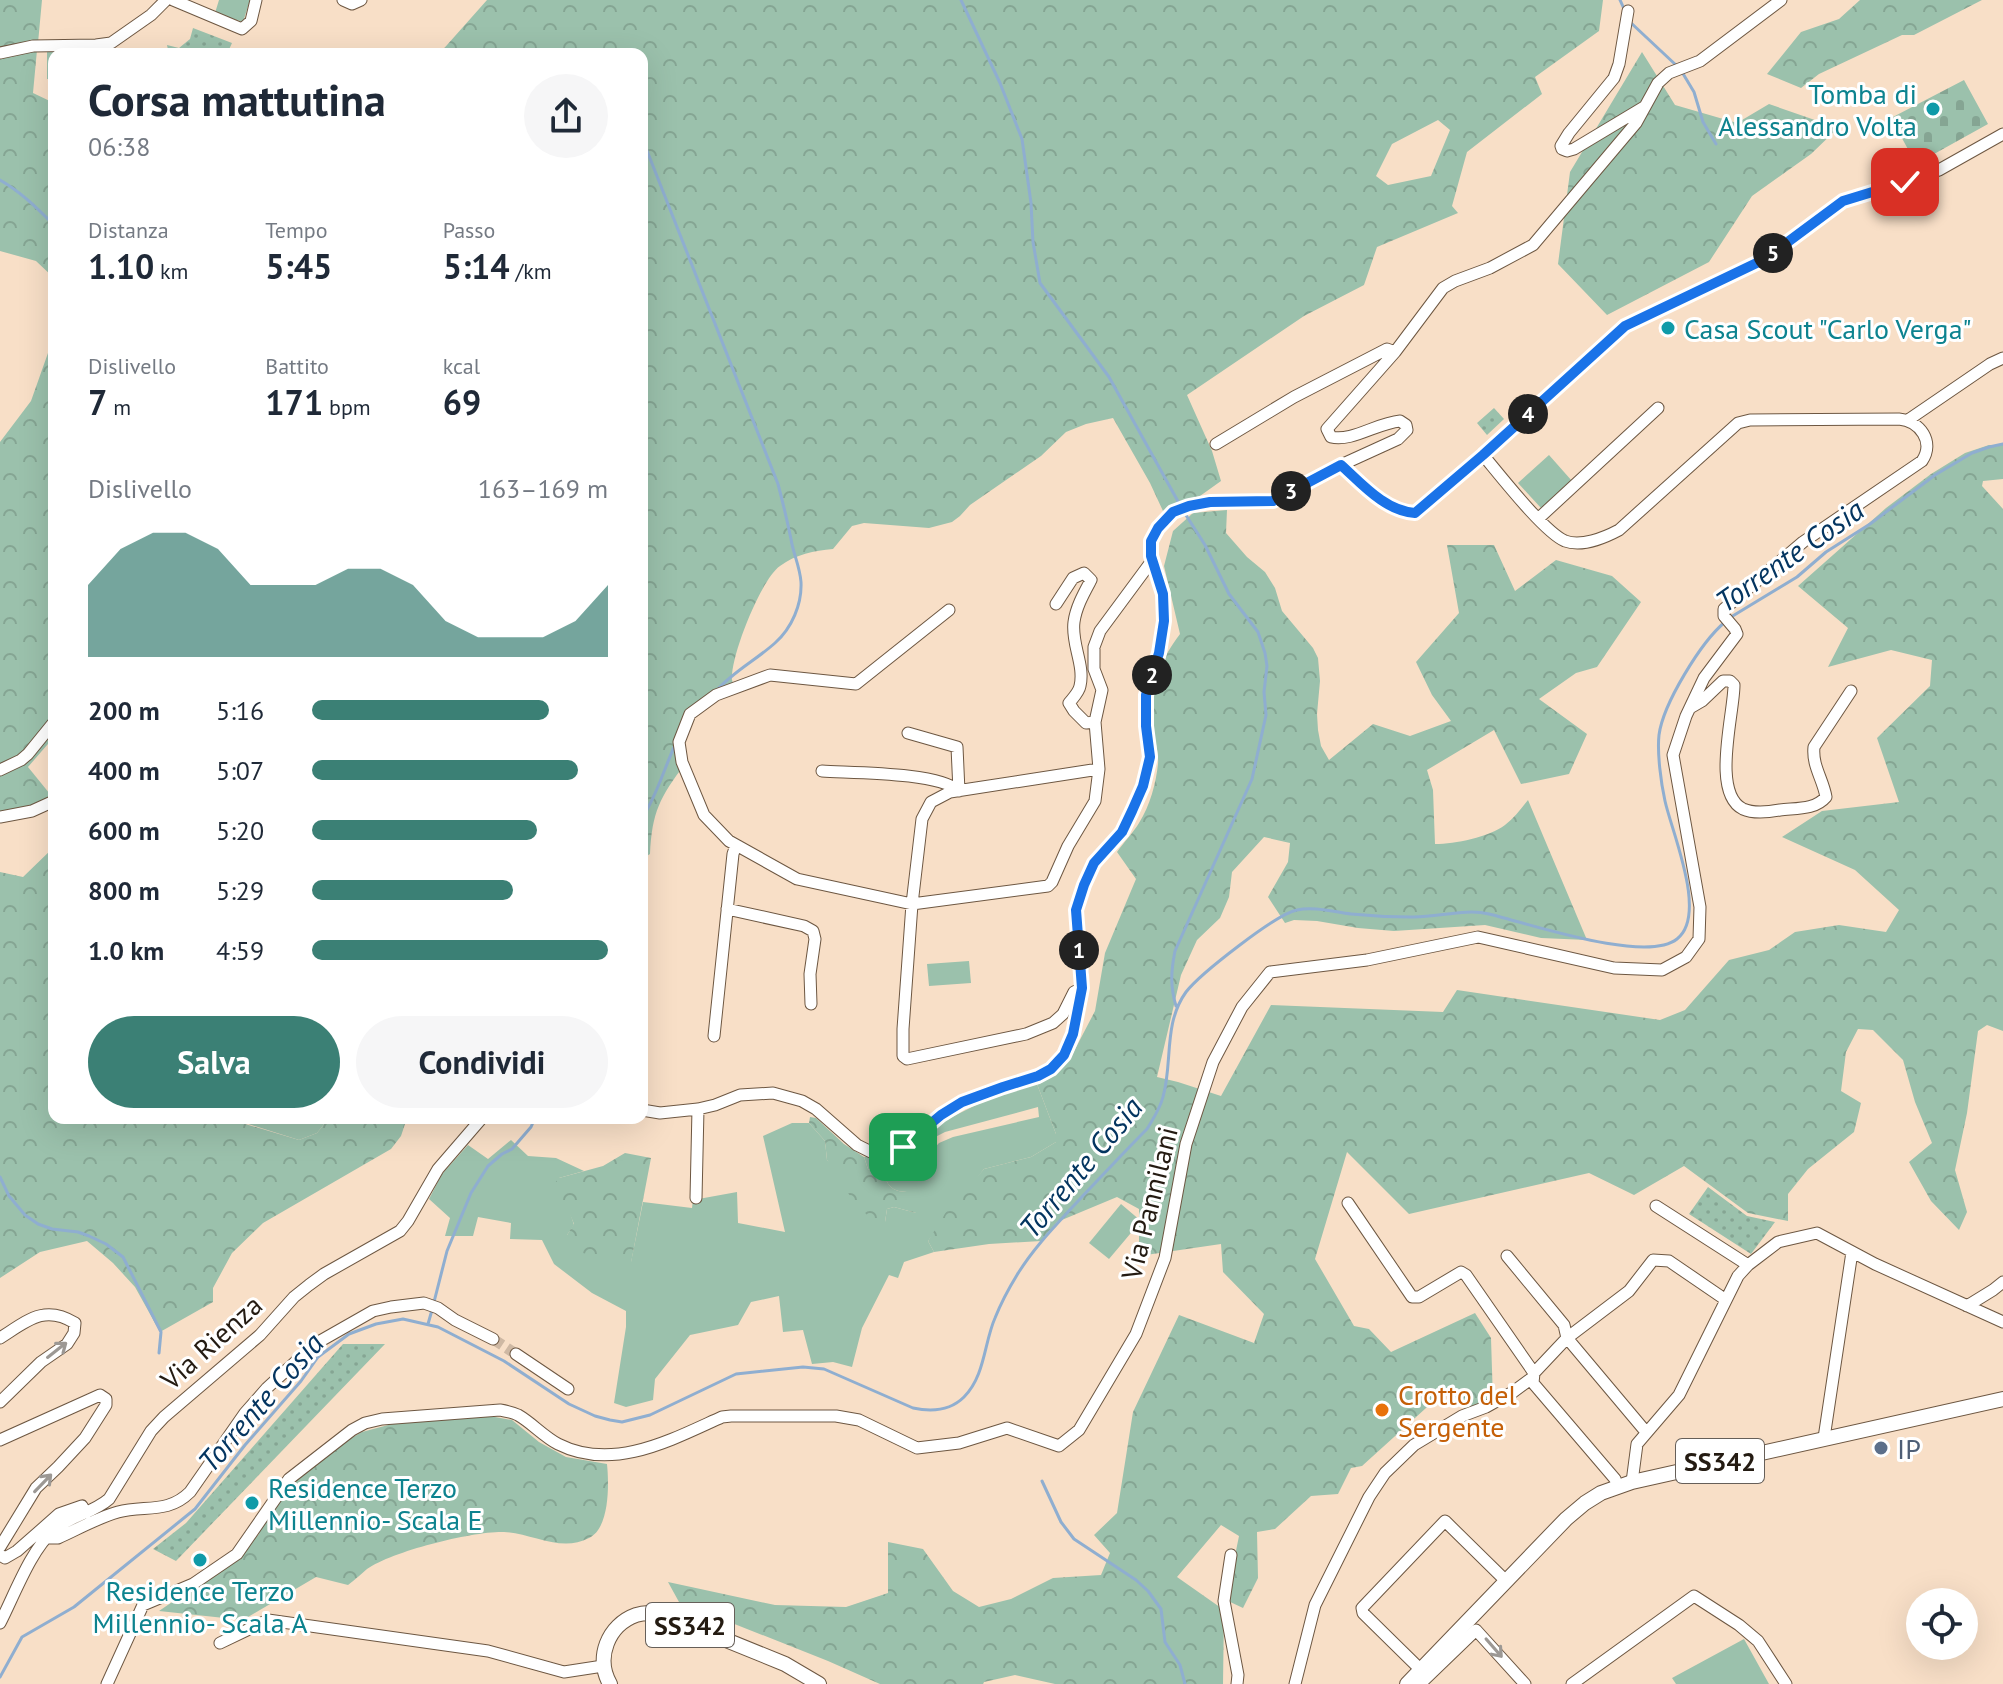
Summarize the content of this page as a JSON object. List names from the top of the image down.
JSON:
{
  "streets": {
    "main road": ["SS342"],
    "street": ["Via Pannilani", "Via Rienza"]
  },
  "water": ["Torrente Cosia"],
  "places": [
    "Tomba di Alessandro Volta",
    "Casa Scout \"Carlo Verga\"",
    "Crotto del Sergente",
    "IP",
    "Residence Terzo Millennio- Scala E",
    "Residence Terzo Millennio- Scala A"
  ],
  "page": {
    "heading": ["Corsa mattutina", "06:38"],
    "stats": [
      ["Distanza", "1.10 km"],
      ["Tempo", "5:45"],
      ["Passo", "5:14 /km"],
      ["Dislivello", "7 m"],
      ["Battito", "171 bpm"],
      ["kcal", "69"]
    ],
    "pins": [
      "5",
      "4",
      "3",
      "2",
      "1"
    ],
    "chart": ["Dislivello", "163–169 m"],
    "list": [
      {
        "name": "200 m",
        "note": "5:16"
      },
      {
        "name": "400 m",
        "note": "5:07"
      },
      {
        "name": "600 m",
        "note": "5:20"
      },
      {
        "name": "800 m",
        "note": "5:29"
      },
      {
        "name": "1.0 km",
        "note": "4:59"
      }
    ],
    "buttons": ["Salva", "Condividi"]
  }
}
